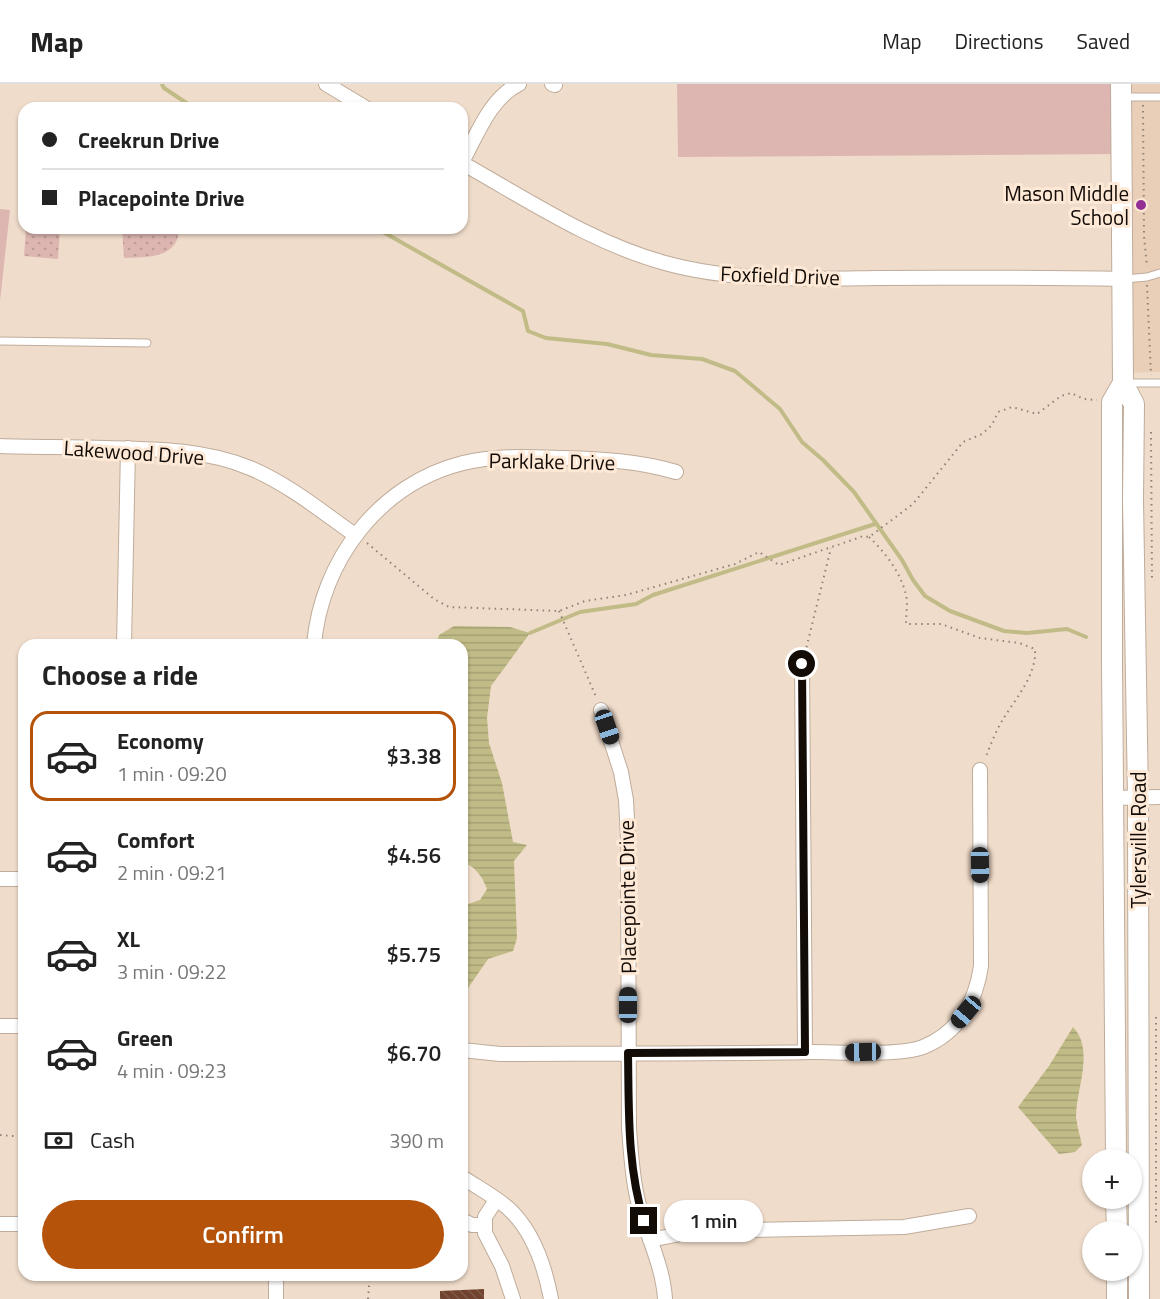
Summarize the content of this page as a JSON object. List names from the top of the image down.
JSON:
{
  "streets": {
    "main road": ["Tylersville Road"],
    "street": [
      "Foxfield Drive",
      "Lakewood Drive",
      "Parklake Drive",
      "Placepointe Drive"
    ]
  },
  "crossings": [
    ["Foxfield Drive", "Tylersville Road"],
    ["Lakewood Drive", "Parklake Drive"]
  ],
  "places": ["Mason Middle School"],
  "page": {
    "header": "Map",
    "nav": ["Map", "Directions", "Saved"],
    "banner": ["Creekrun Drive", "Placepointe Drive"],
    "heading": "Choose a ride",
    "list": [
      {
        "name": "Economy",
        "note": "1 min · 09:20",
        "value": "$3.38"
      },
      {
        "name": "Comfort",
        "note": "2 min · 09:21",
        "value": "$4.56"
      },
      {
        "name": "XL",
        "note": "3 min · 09:22",
        "value": "$5.75"
      },
      {
        "name": "Green",
        "note": "4 min · 09:23",
        "value": "$6.70"
      }
    ],
    "pay": ["Cash", "390 m"],
    "map_buttons": ["+", "−"],
    "buttons": "Confirm",
    "bubble": "1 min"
  }
}
